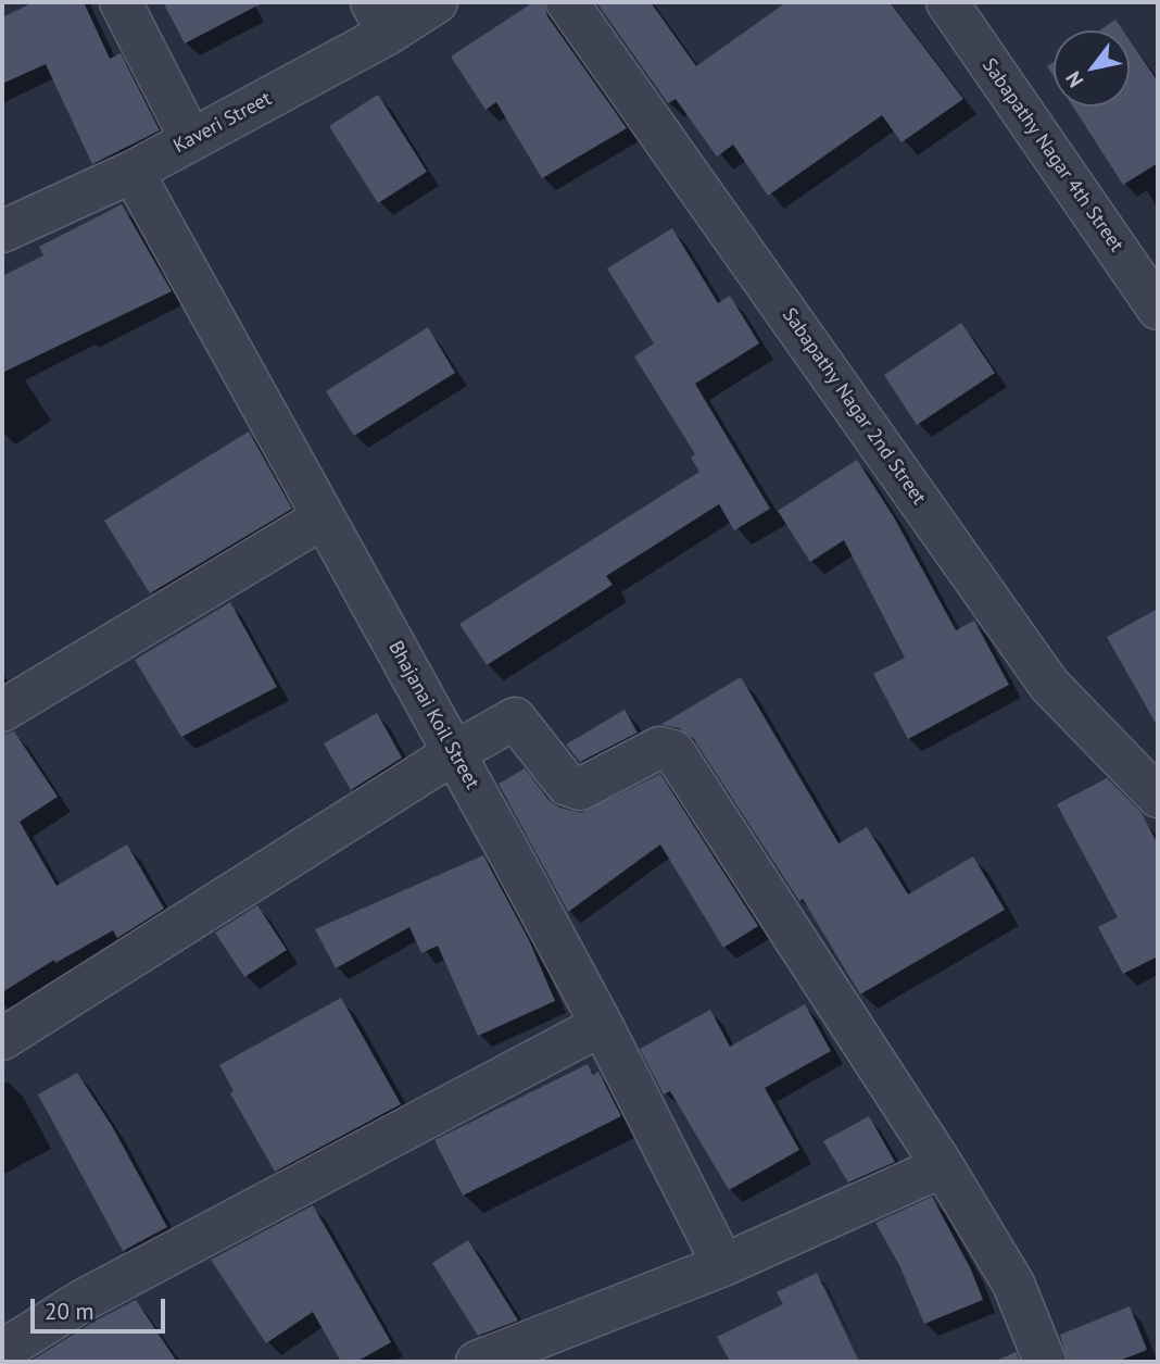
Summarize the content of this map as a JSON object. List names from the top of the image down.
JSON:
{
  "streets": {
    "street": [
      "Kaveri Street",
      "Sabapathy Nagar 4th Street",
      "Sabapathy Nagar 2nd Street",
      "Bhajanai Koil Street"
    ]
  },
  "crossings": [
    ["Kaveri Street", "Bhajanai Koil Street"]
  ],
  "scale_bar": "20 m",
  "north": "bottom left"
}
